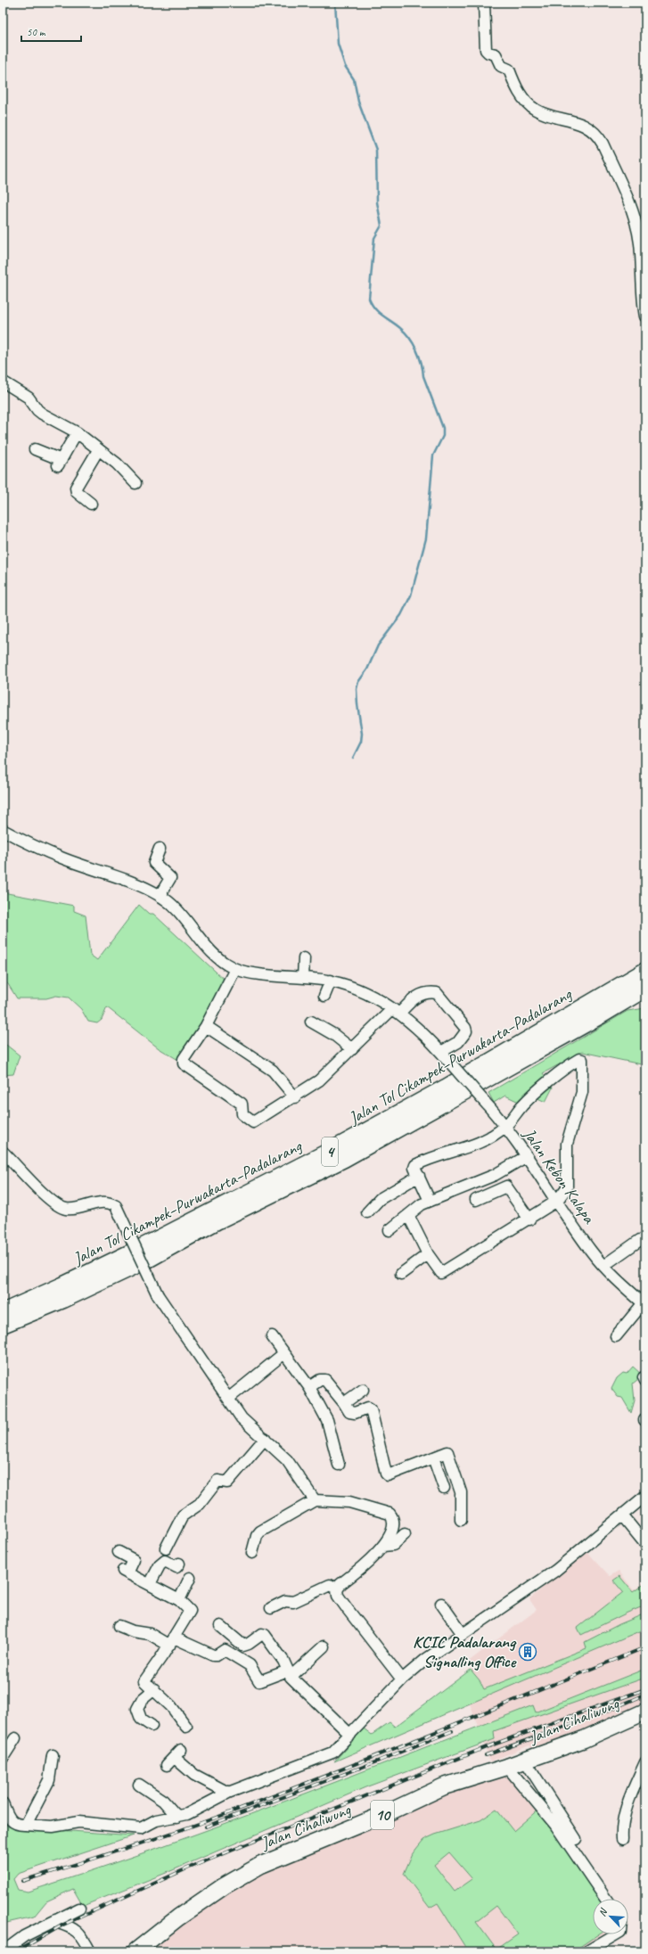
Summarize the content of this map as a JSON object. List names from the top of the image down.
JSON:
{
  "streets": {
    "highway": [
      "Jalan Tol Cikampek–Purwakarta–Padalarang",
      "4",
      "Jalan Cihaliwung",
      "10"
    ],
    "street": ["Jalan Kebon Kalapa"]
  },
  "places": {
    "building": ["KCIC Padalarang Signalling Office"]
  },
  "scale_bar": "50 m",
  "north": "top left"
}
